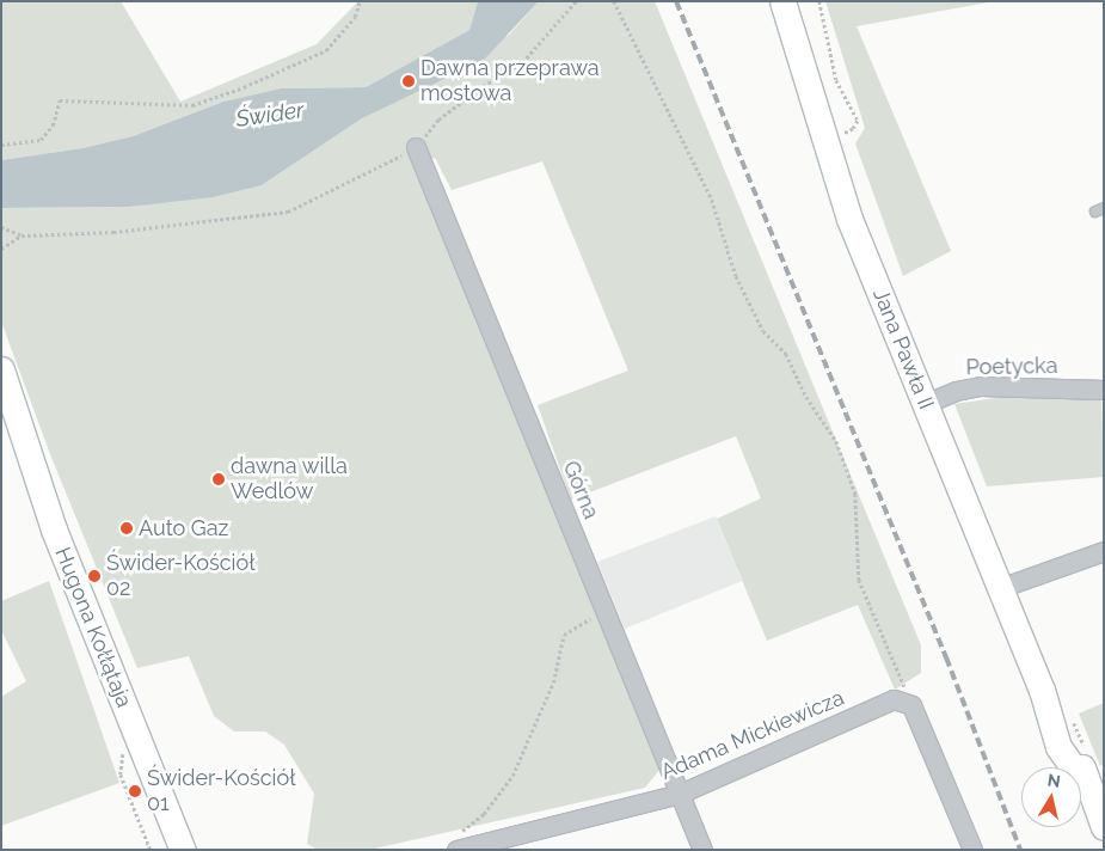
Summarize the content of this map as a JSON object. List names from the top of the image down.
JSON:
{
  "streets": {
    "main road": ["Jana Pawła II", "Hugona Kołłątaja"],
    "street": ["Poetycka", "Górna", "Adama Mickiewicza"]
  },
  "crossings": [
    ["Jana Pawła II", "Poetycka"],
    ["Górna", "Adama Mickiewicza"]
  ],
  "water": ["Świder"],
  "places": [
    "Dawna przeprawa mostowa",
    "dawna willa Wedlów",
    "Auto Gaz",
    "Świder-Kościół 02",
    "Świder-Kościół 01"
  ],
  "north": "top"
}
